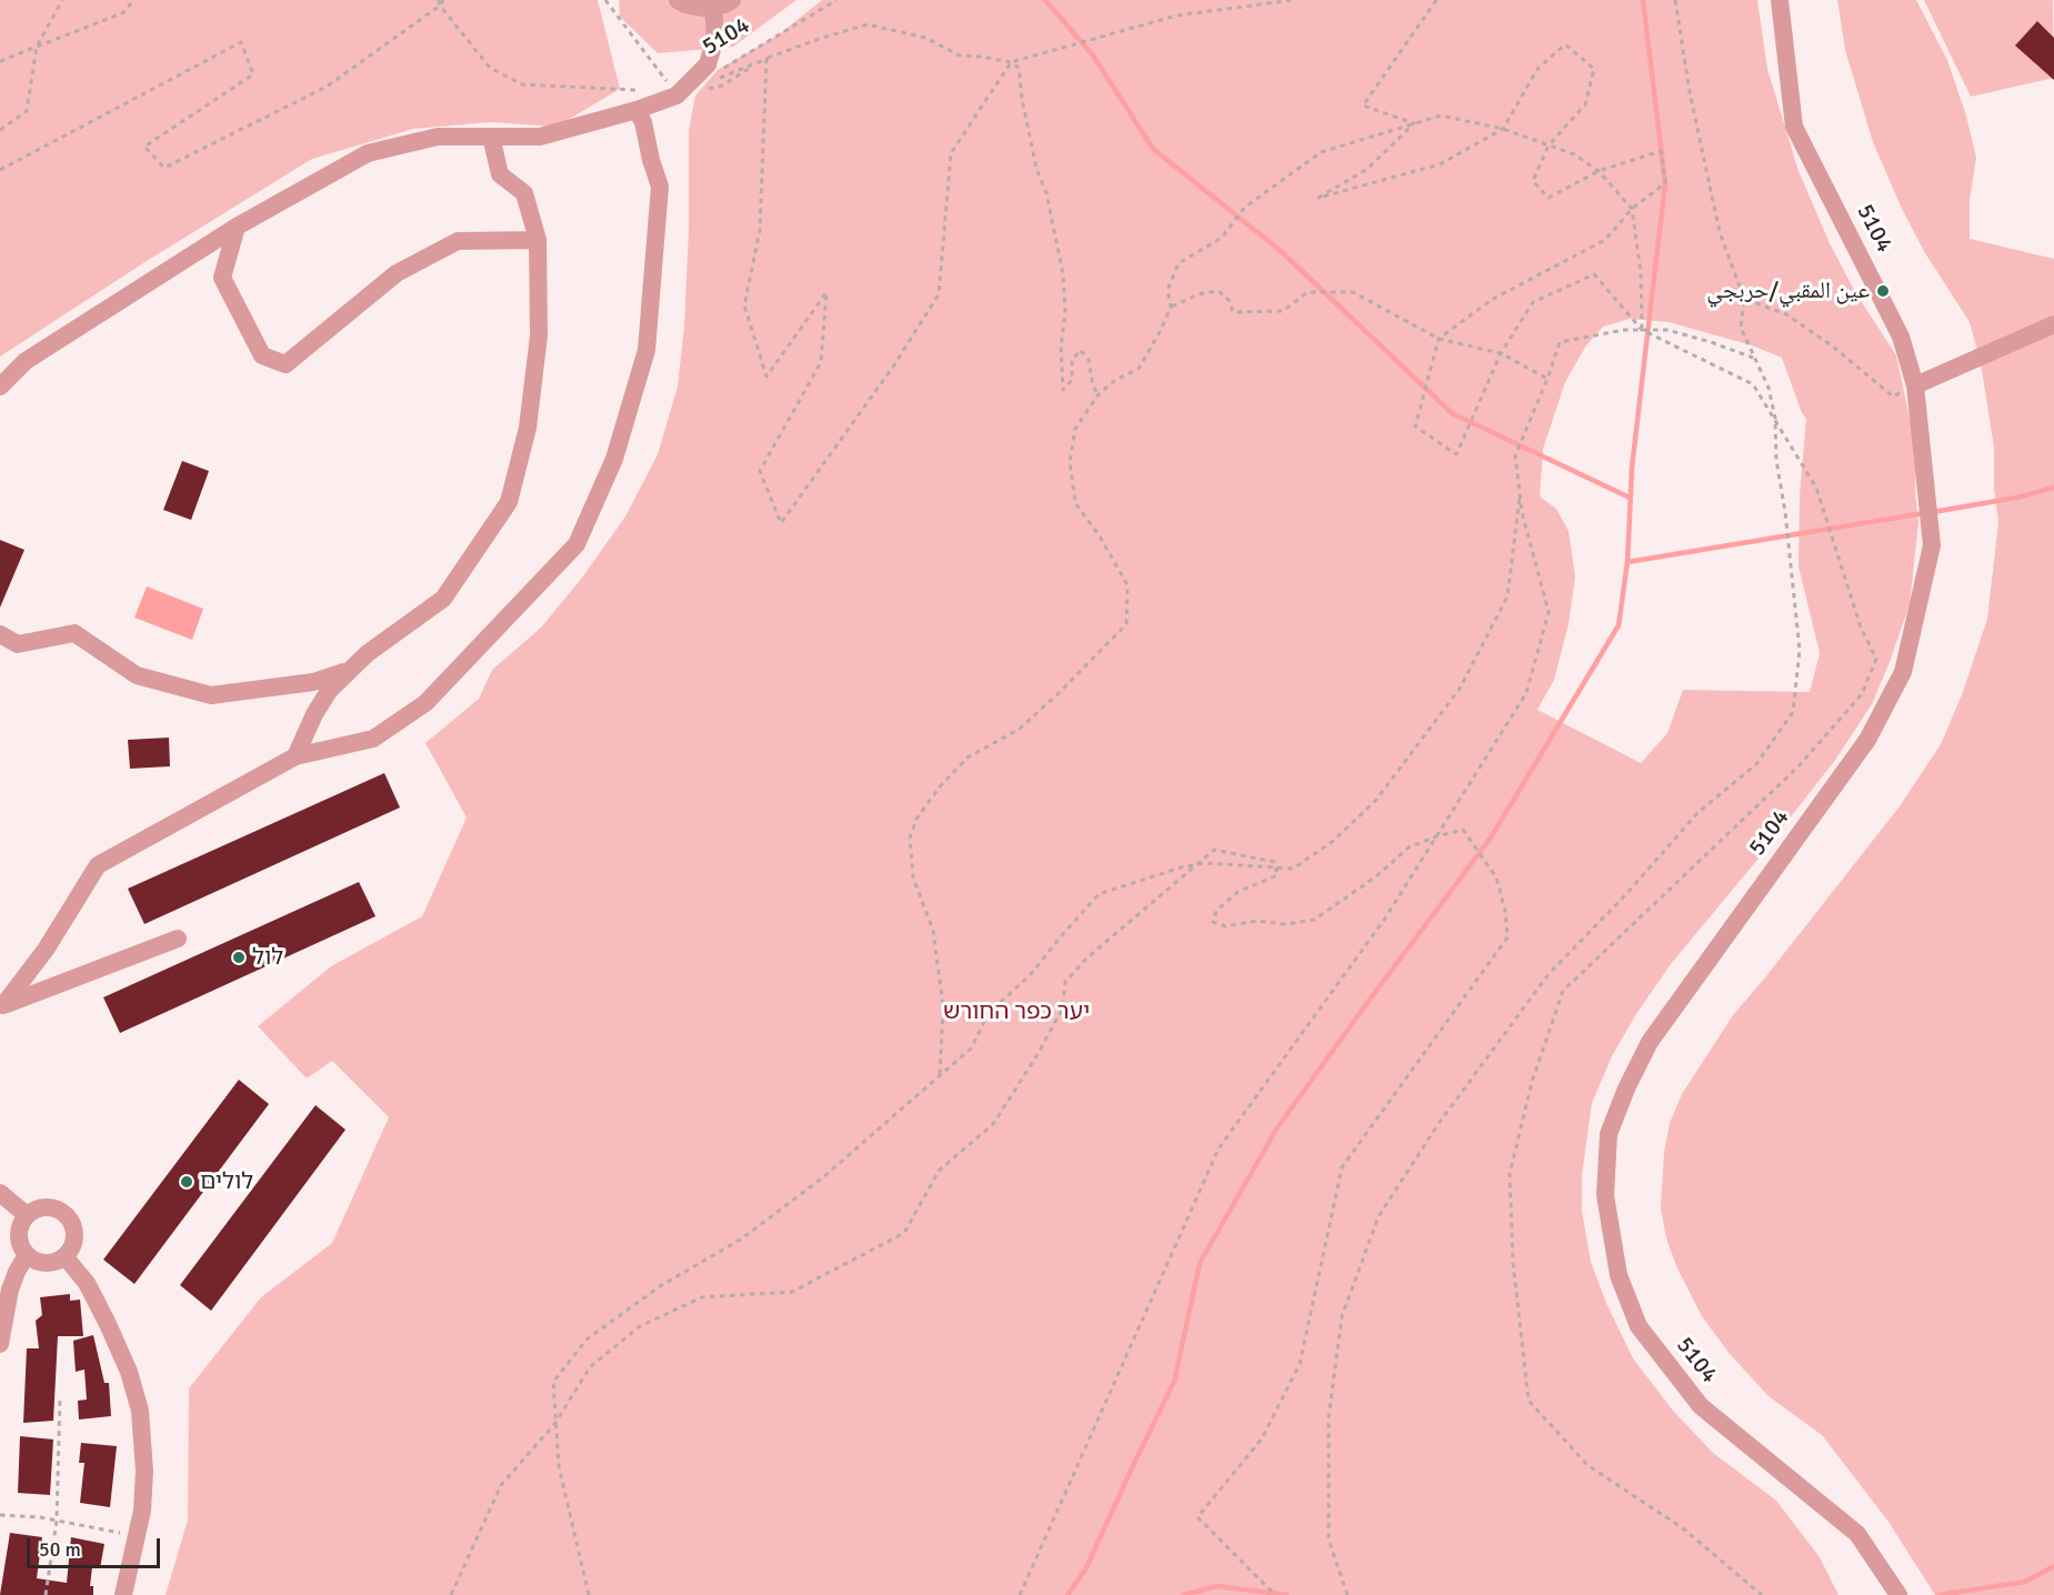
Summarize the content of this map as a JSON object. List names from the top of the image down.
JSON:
{
  "streets": {
    "street": ["5104"]
  },
  "parks": ["יער כפר החורש"],
  "places": ["عين المقبي/حربجي", "לול", "לולים"],
  "scale_bar": "50 m"
}
